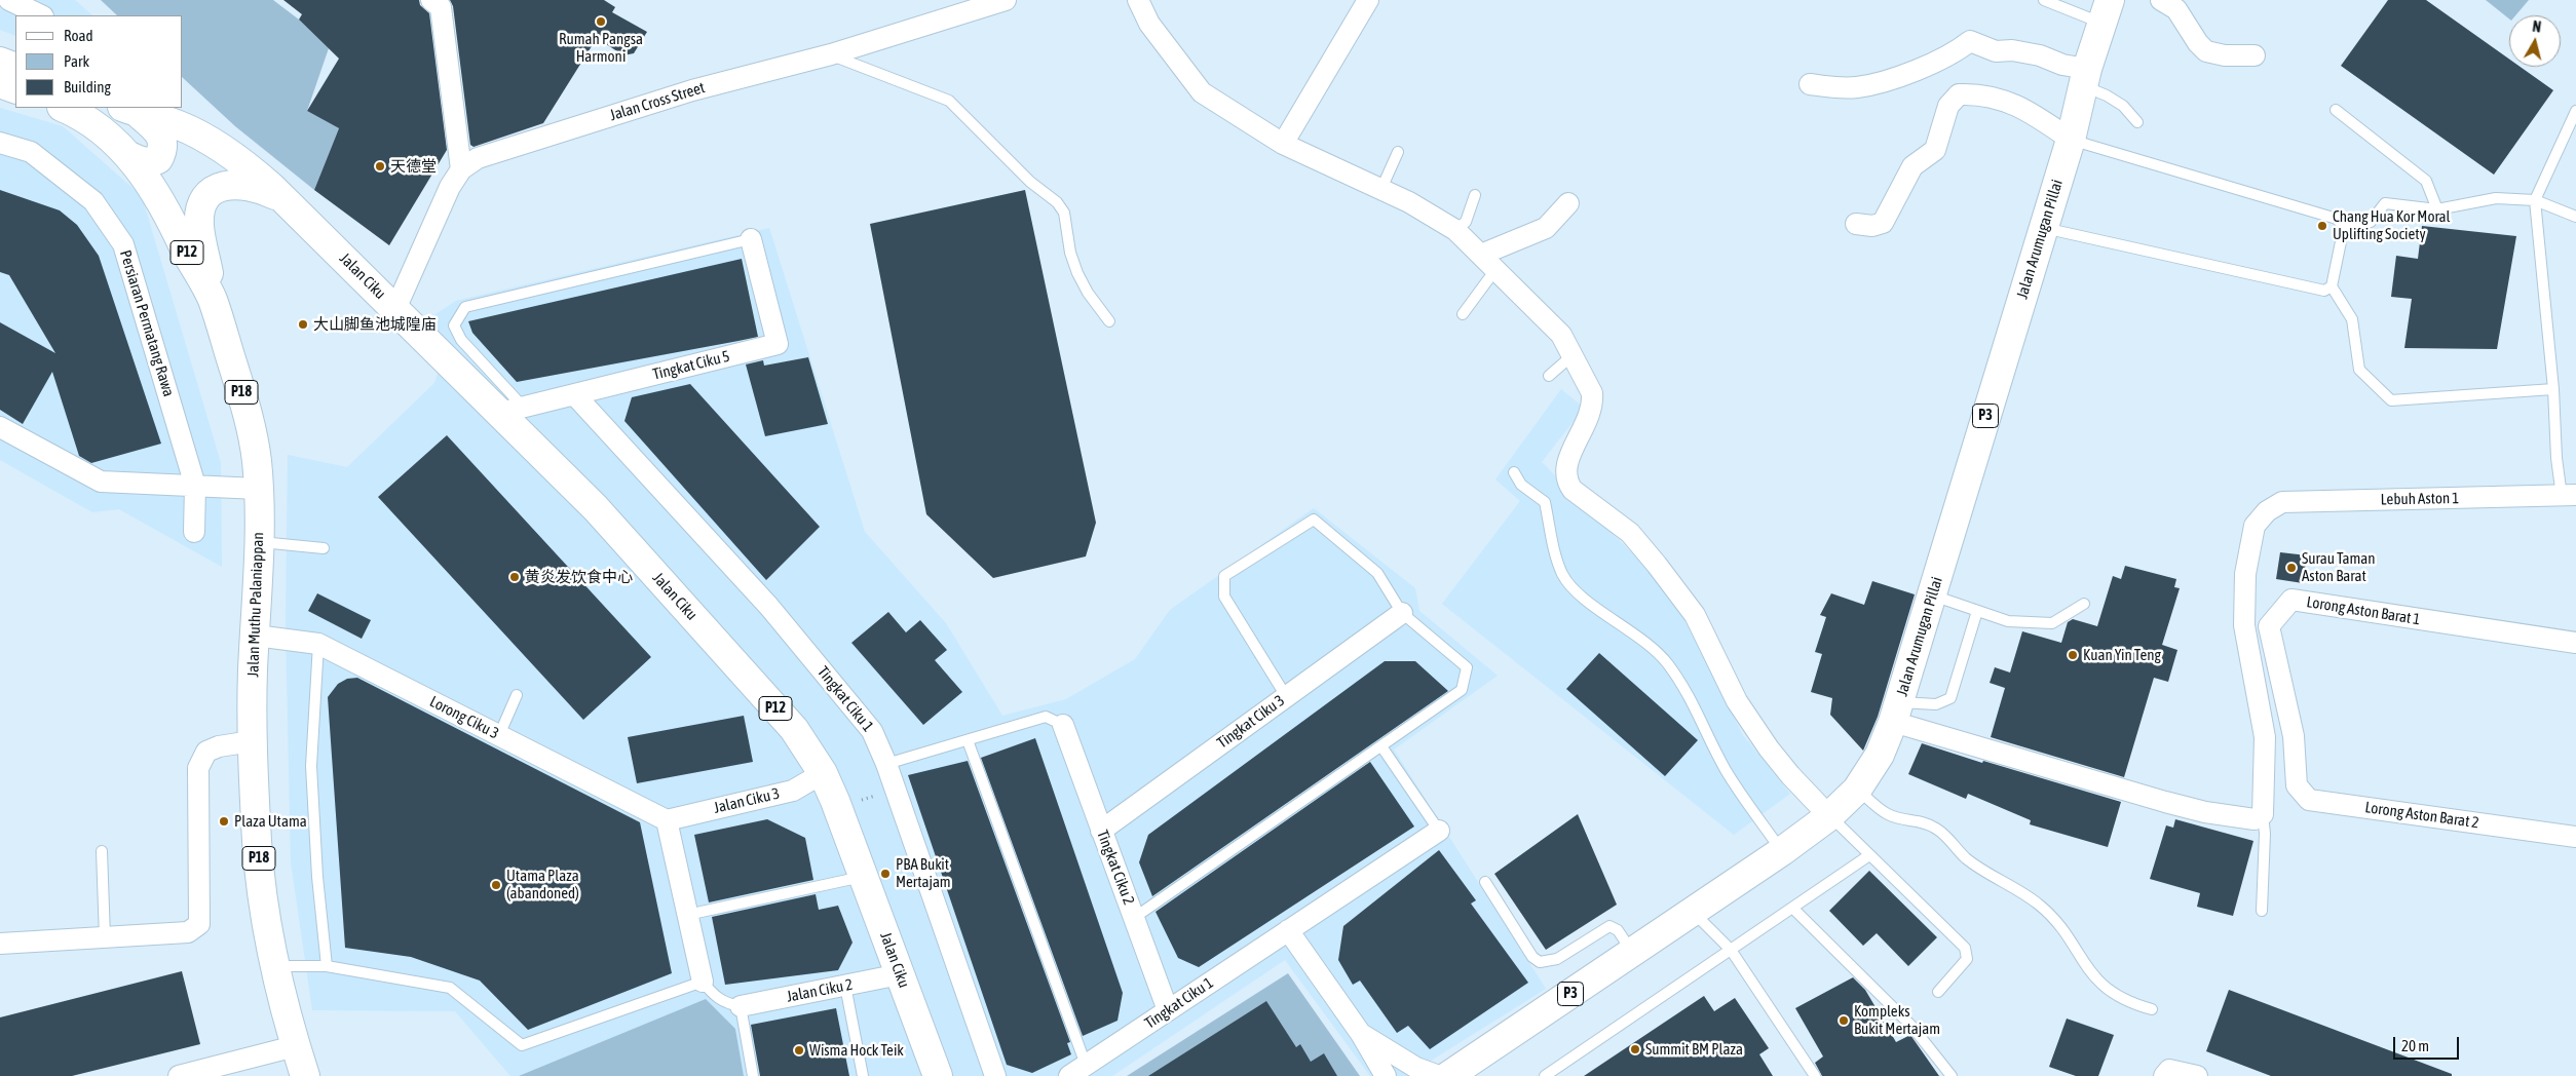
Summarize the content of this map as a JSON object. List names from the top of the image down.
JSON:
{
  "streets": {
    "main road": [
      "Jalan Arumugan Pillai",
      "P12",
      "Jalan Ciku",
      "P18",
      "P3",
      "Jalan Muthu Palaniappan"
    ],
    "street": [
      "Jalan Cross Street",
      "Persiaran Permatang Rawa",
      "Tingkat Ciku 5",
      "Lebuh Aston 1",
      "Lorong Aston Barat 1",
      "Tingkat Ciku 1",
      "Lorong Ciku 3",
      "Tingkat Ciku 3",
      "Jalan Ciku 3",
      "Lorong Aston Barat 2",
      "Tingkat Ciku 2",
      "Jalan Ciku 2"
    ]
  },
  "crossings": [
    ["Jalan Cross Street", "Jalan Ciku"],
    ["P12", "Jalan Ciku"],
    ["P12", "Jalan Muthu Palaniappan"],
    ["Jalan Ciku", "Tingkat Ciku 5"],
    ["Jalan Ciku", "Jalan Ciku 3"],
    ["Jalan Ciku", "Jalan Ciku 2"],
    ["Tingkat Ciku 5", "Tingkat Ciku 1"],
    ["Jalan Muthu Palaniappan", "Lorong Ciku 3"],
    ["Lorong Aston Barat 1", "Lorong Aston Barat 2"],
    ["Tingkat Ciku 1", "Tingkat Ciku 2"],
    ["Lorong Ciku 3", "Jalan Ciku 3"],
    ["Tingkat Ciku 3", "Tingkat Ciku 2"]
  ],
  "places": [
    "Rumah Pangsa Harmoni",
    "天德堂",
    "Chang Hua Kor Moral Uplifting Society",
    "大山脚鱼池城隍庙",
    "Surau Taman Aston Barat",
    "黄炎发饮食中心",
    "Kuan Yin Teng",
    "Plaza Utama",
    "PBA Bukit Mertajam",
    "Utama Plaza (abandoned)",
    "Kompleks Bukit Mertajam",
    "Summit BM Plaza",
    "Wisma Hock Teik"
  ],
  "legend": ["Road", "Park", "Building"],
  "scale_bar": "20 m",
  "north": "top"
}
